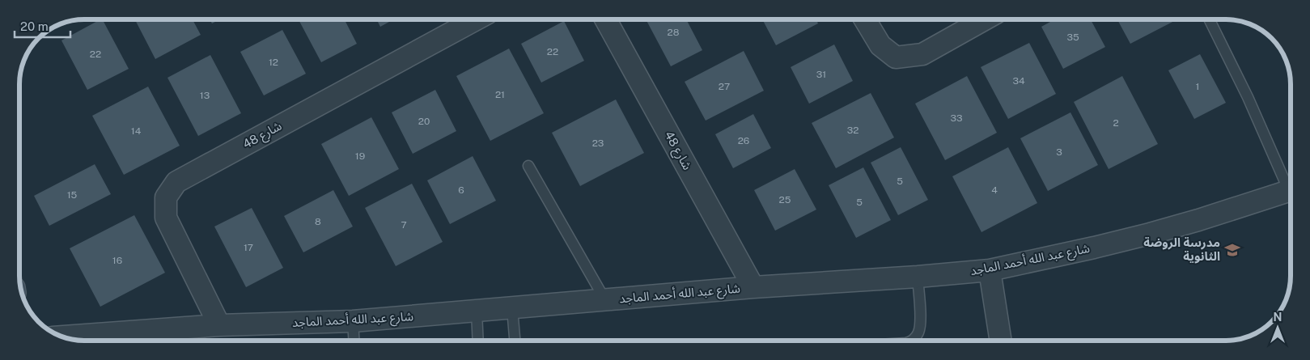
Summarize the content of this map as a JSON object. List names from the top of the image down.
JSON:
{
  "streets": {
    "street": ["شارع 48", "شارع عبد الله أحمد الماجد"]
  },
  "crossings": [
    ["شارع 48", "شارع عبد الله أحمد الماجد"]
  ],
  "places": {
    "school or university": ["مدرسة الروضة الثانوية"]
  },
  "house_numbers": [
    "28",
    "35",
    "22",
    "22",
    "12",
    "31",
    "34",
    "27",
    "1",
    "21",
    "13",
    "33",
    "20",
    "2",
    "32",
    "14",
    "26",
    "23",
    "3",
    "19",
    "5",
    "6",
    "4",
    "15",
    "25",
    "5",
    "8",
    "7",
    "17",
    "16"
  ],
  "scale_bar": "20 m",
  "north": "top"
}
